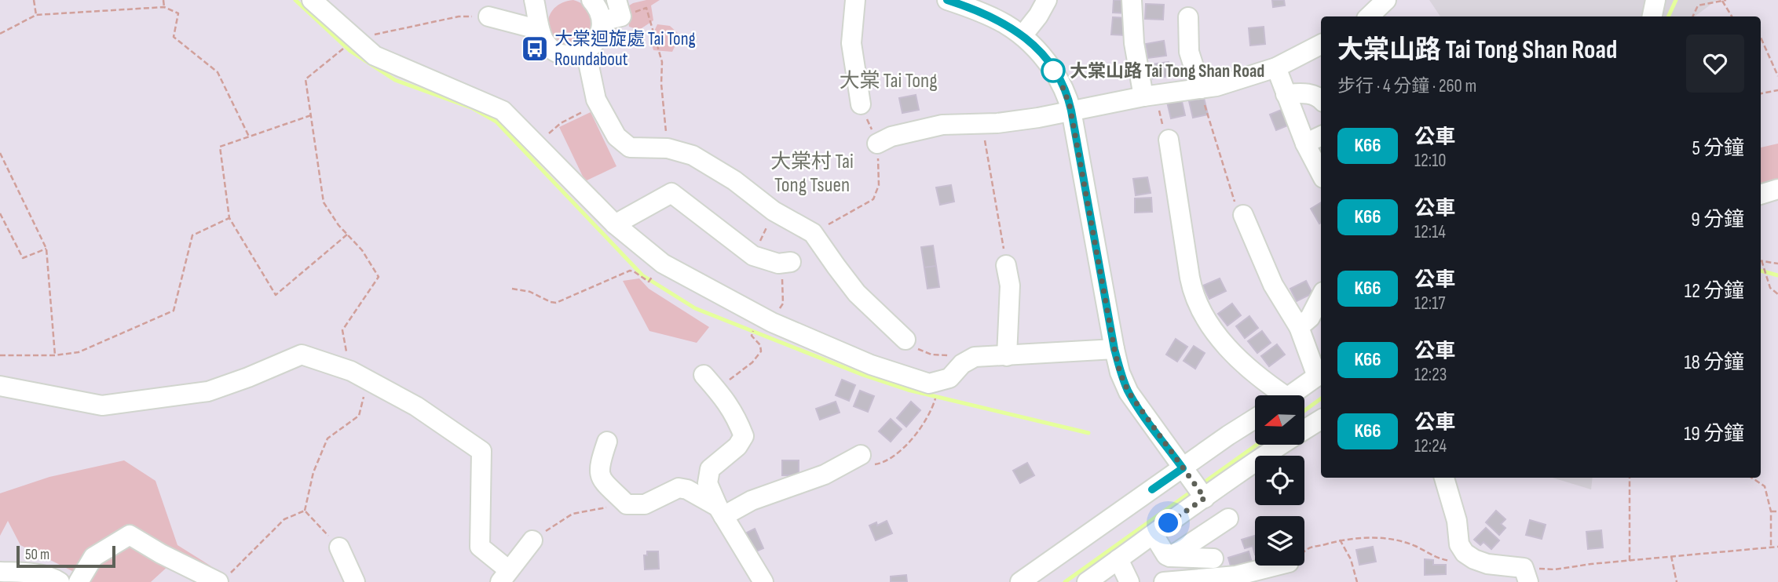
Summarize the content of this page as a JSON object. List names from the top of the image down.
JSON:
{
  "districts": ["大棠 Tai Tong", "大棠村 Tai Tong Tsuen"],
  "places": {
    "bus stop": ["大棠迴旋處 Tai Tong Roundabout"],
    "other": ["大棠山路 Tai Tong Shan Road"]
  },
  "lines": ["bus line K66"],
  "scale_bar": "50 m",
  "north": "left",
  "page": {
    "heading": ["大棠山路 Tai Tong Shan Road", "步行 · 4 分鐘 · 260 m"],
    "list": [
      {
        "mark": "K66",
        "name": "公車",
        "note": "12:10",
        "value": "5 分鐘"
      },
      {
        "mark": "K66",
        "name": "公車",
        "note": "12:14",
        "value": "9 分鐘"
      },
      {
        "mark": "K66",
        "name": "公車",
        "note": "12:17",
        "value": "12 分鐘"
      },
      {
        "mark": "K66",
        "name": "公車",
        "note": "12:23",
        "value": "18 分鐘"
      },
      {
        "mark": "K66",
        "name": "公車",
        "note": "12:24",
        "value": "19 分鐘"
      }
    ],
    "scale": "50 m"
  }
}
